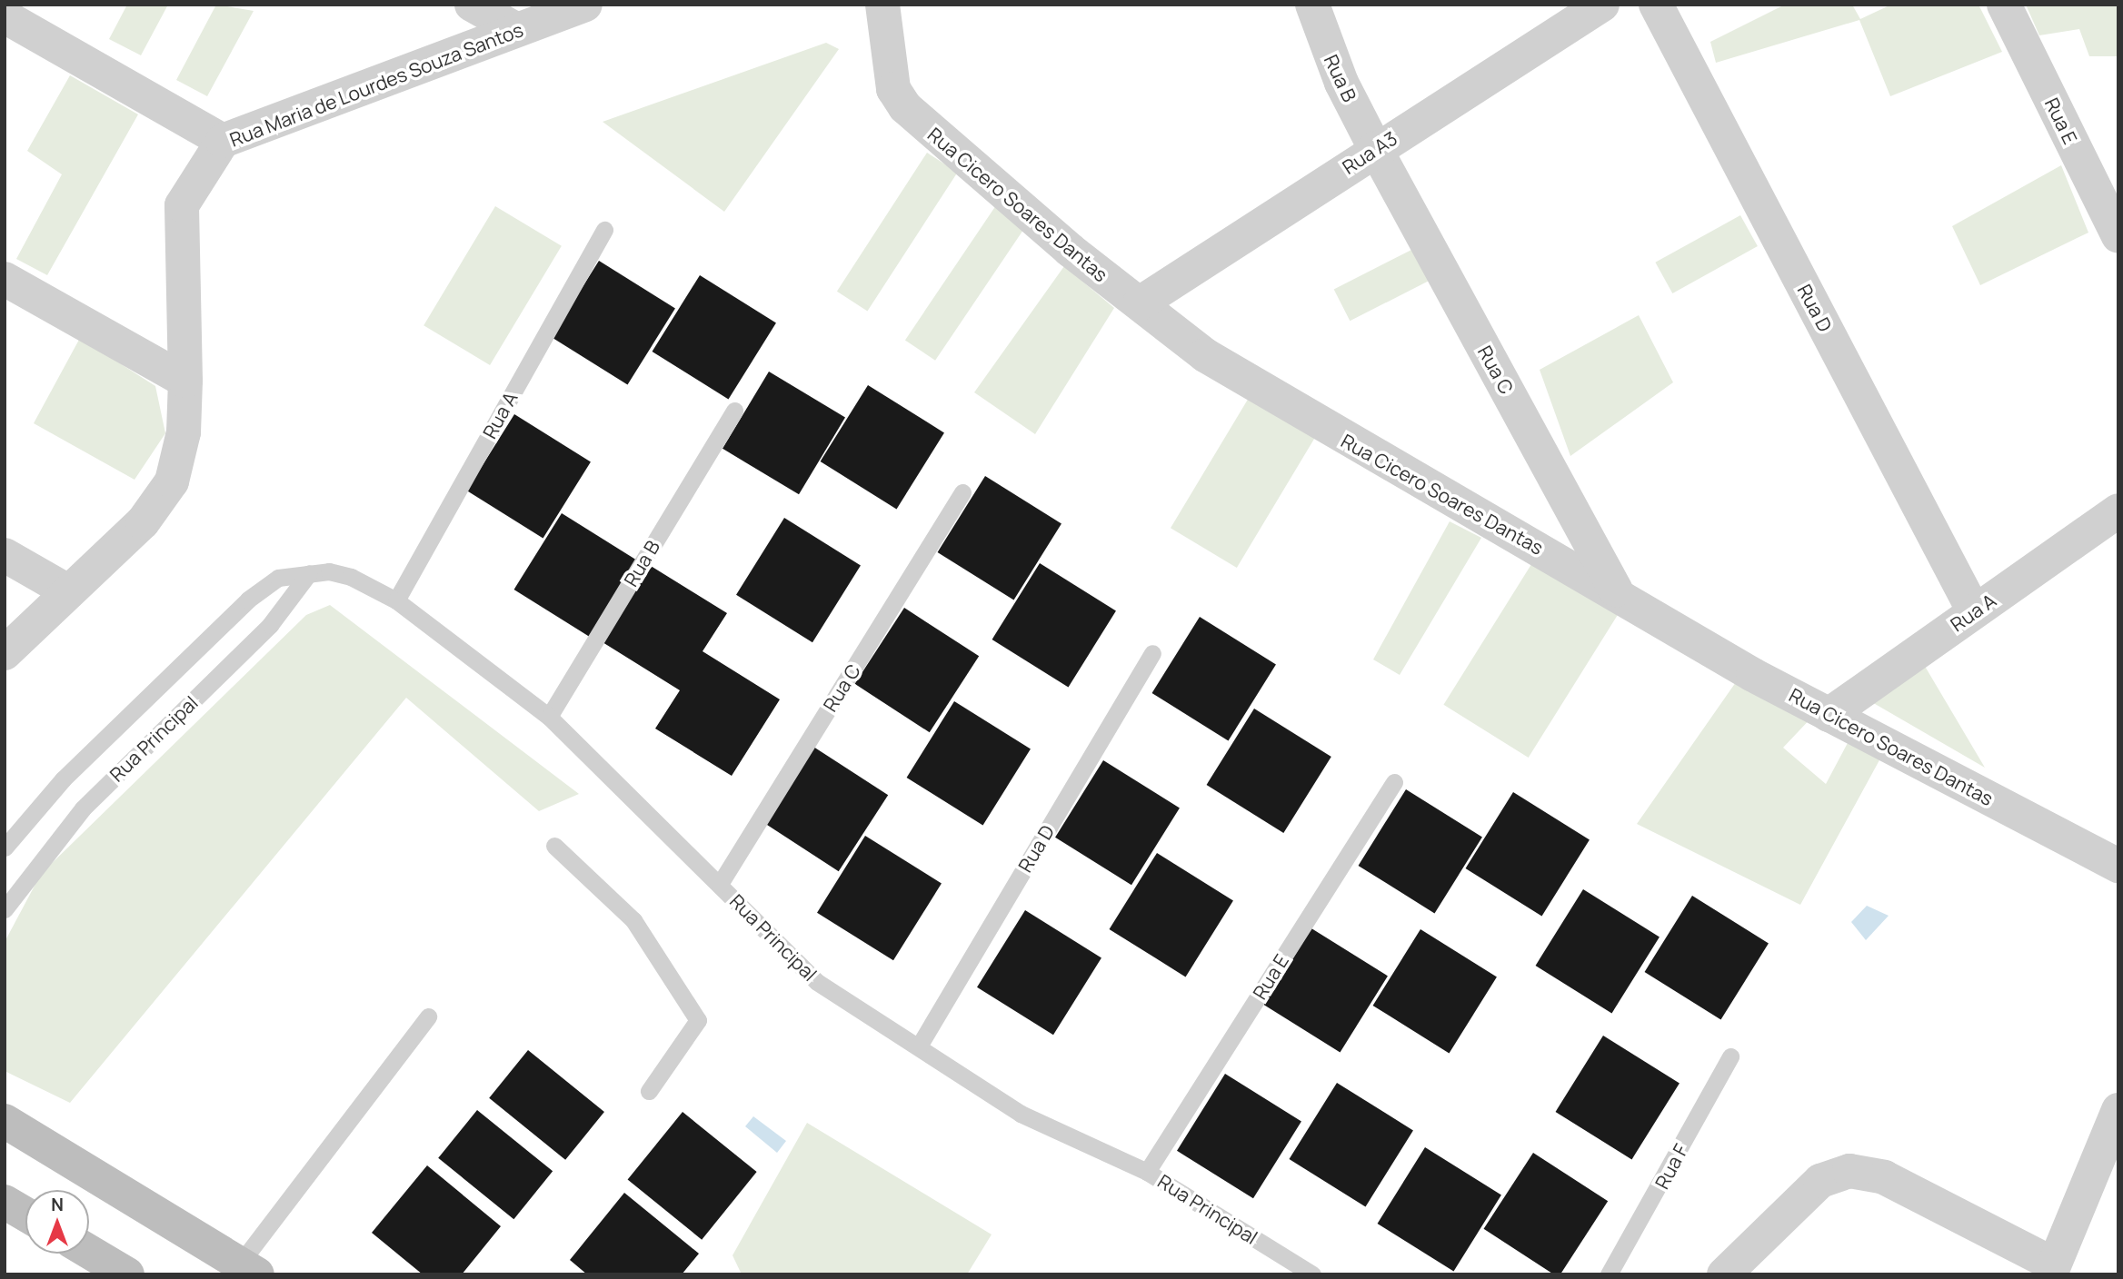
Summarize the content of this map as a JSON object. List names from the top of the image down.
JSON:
{
  "streets": {
    "street": [
      "Rua B",
      "Rua Maria de Lourdes Souza Santos",
      "Rua E",
      "Rua A3",
      "Rua Cicero Soares Dantas",
      "Rua D",
      "Rua C",
      "Rua A"
    ],
    "lane": ["Rua Principal", "Rua F"]
  },
  "crossings": [
    ["Rua B", "Rua A3"],
    ["Rua B", "Rua C"],
    ["Rua B", "Rua Principal"],
    ["Rua E", "Rua Principal"],
    ["Rua A3", "Rua Cicero Soares Dantas"],
    ["Rua A3", "Rua C"],
    ["Rua Cicero Soares Dantas", "Rua C"],
    ["Rua Cicero Soares Dantas", "Rua A"],
    ["Rua D", "Rua A"],
    ["Rua D", "Rua Principal"],
    ["Rua C", "Rua Principal"],
    ["Rua A", "Rua Principal"]
  ],
  "north": "top"
}
